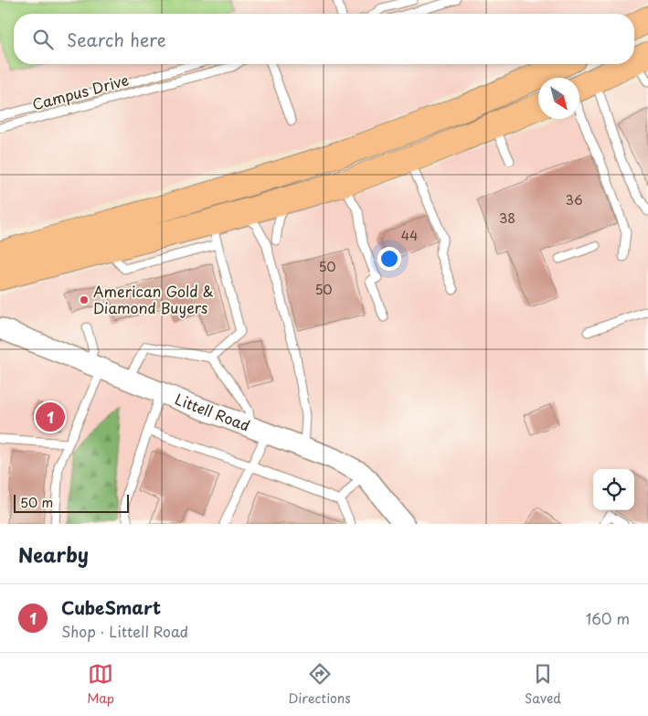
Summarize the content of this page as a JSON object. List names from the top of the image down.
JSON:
{
  "streets": {
    "street": ["Littell Road"],
    "lane": ["Campus Drive"]
  },
  "places": ["American Gold & Diamond Buyers"],
  "house_numbers": [
    "36",
    "38",
    "44",
    "50",
    "50"
  ],
  "scale_bar": "50 m",
  "north": "bottom right",
  "page": {
    "search": "Search here",
    "pins": "1",
    "scale": "50 m",
    "heading": "Nearby",
    "list": [
      {
        "mark": "1",
        "name": "CubeSmart",
        "note": "Shop · Littell Road",
        "value": "160 m"
      }
    ],
    "nav": ["Map", "Directions", "Saved"]
  }
}
